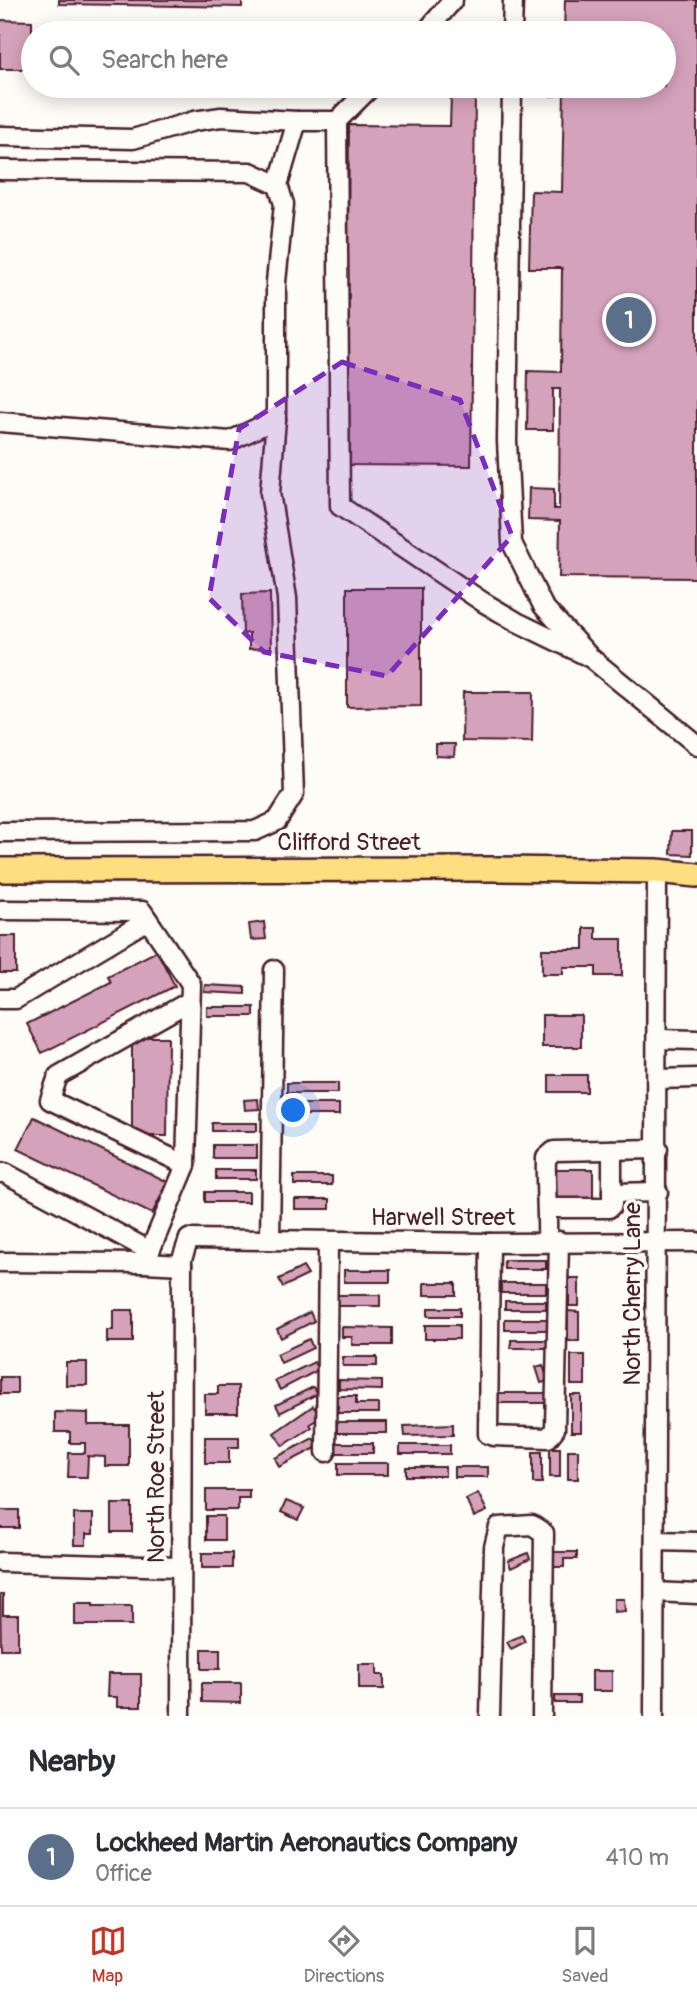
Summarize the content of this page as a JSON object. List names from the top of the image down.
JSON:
{
  "streets": {
    "main road": ["Clifford Street"],
    "street": ["Harwell Street", "North Cherry Lane", "North Roe Street"]
  },
  "crossings": [
    ["Clifford Street", "North Cherry Lane"],
    ["Harwell Street", "North Cherry Lane"],
    ["Harwell Street", "North Roe Street"]
  ],
  "page": {
    "search": "Search here",
    "pins": "1",
    "heading": "Nearby",
    "list": [
      {
        "mark": "1",
        "name": "Lockheed Martin Aeronautics Company",
        "note": "Office",
        "value": "410 m"
      }
    ],
    "nav": ["Map", "Directions", "Saved"]
  }
}
